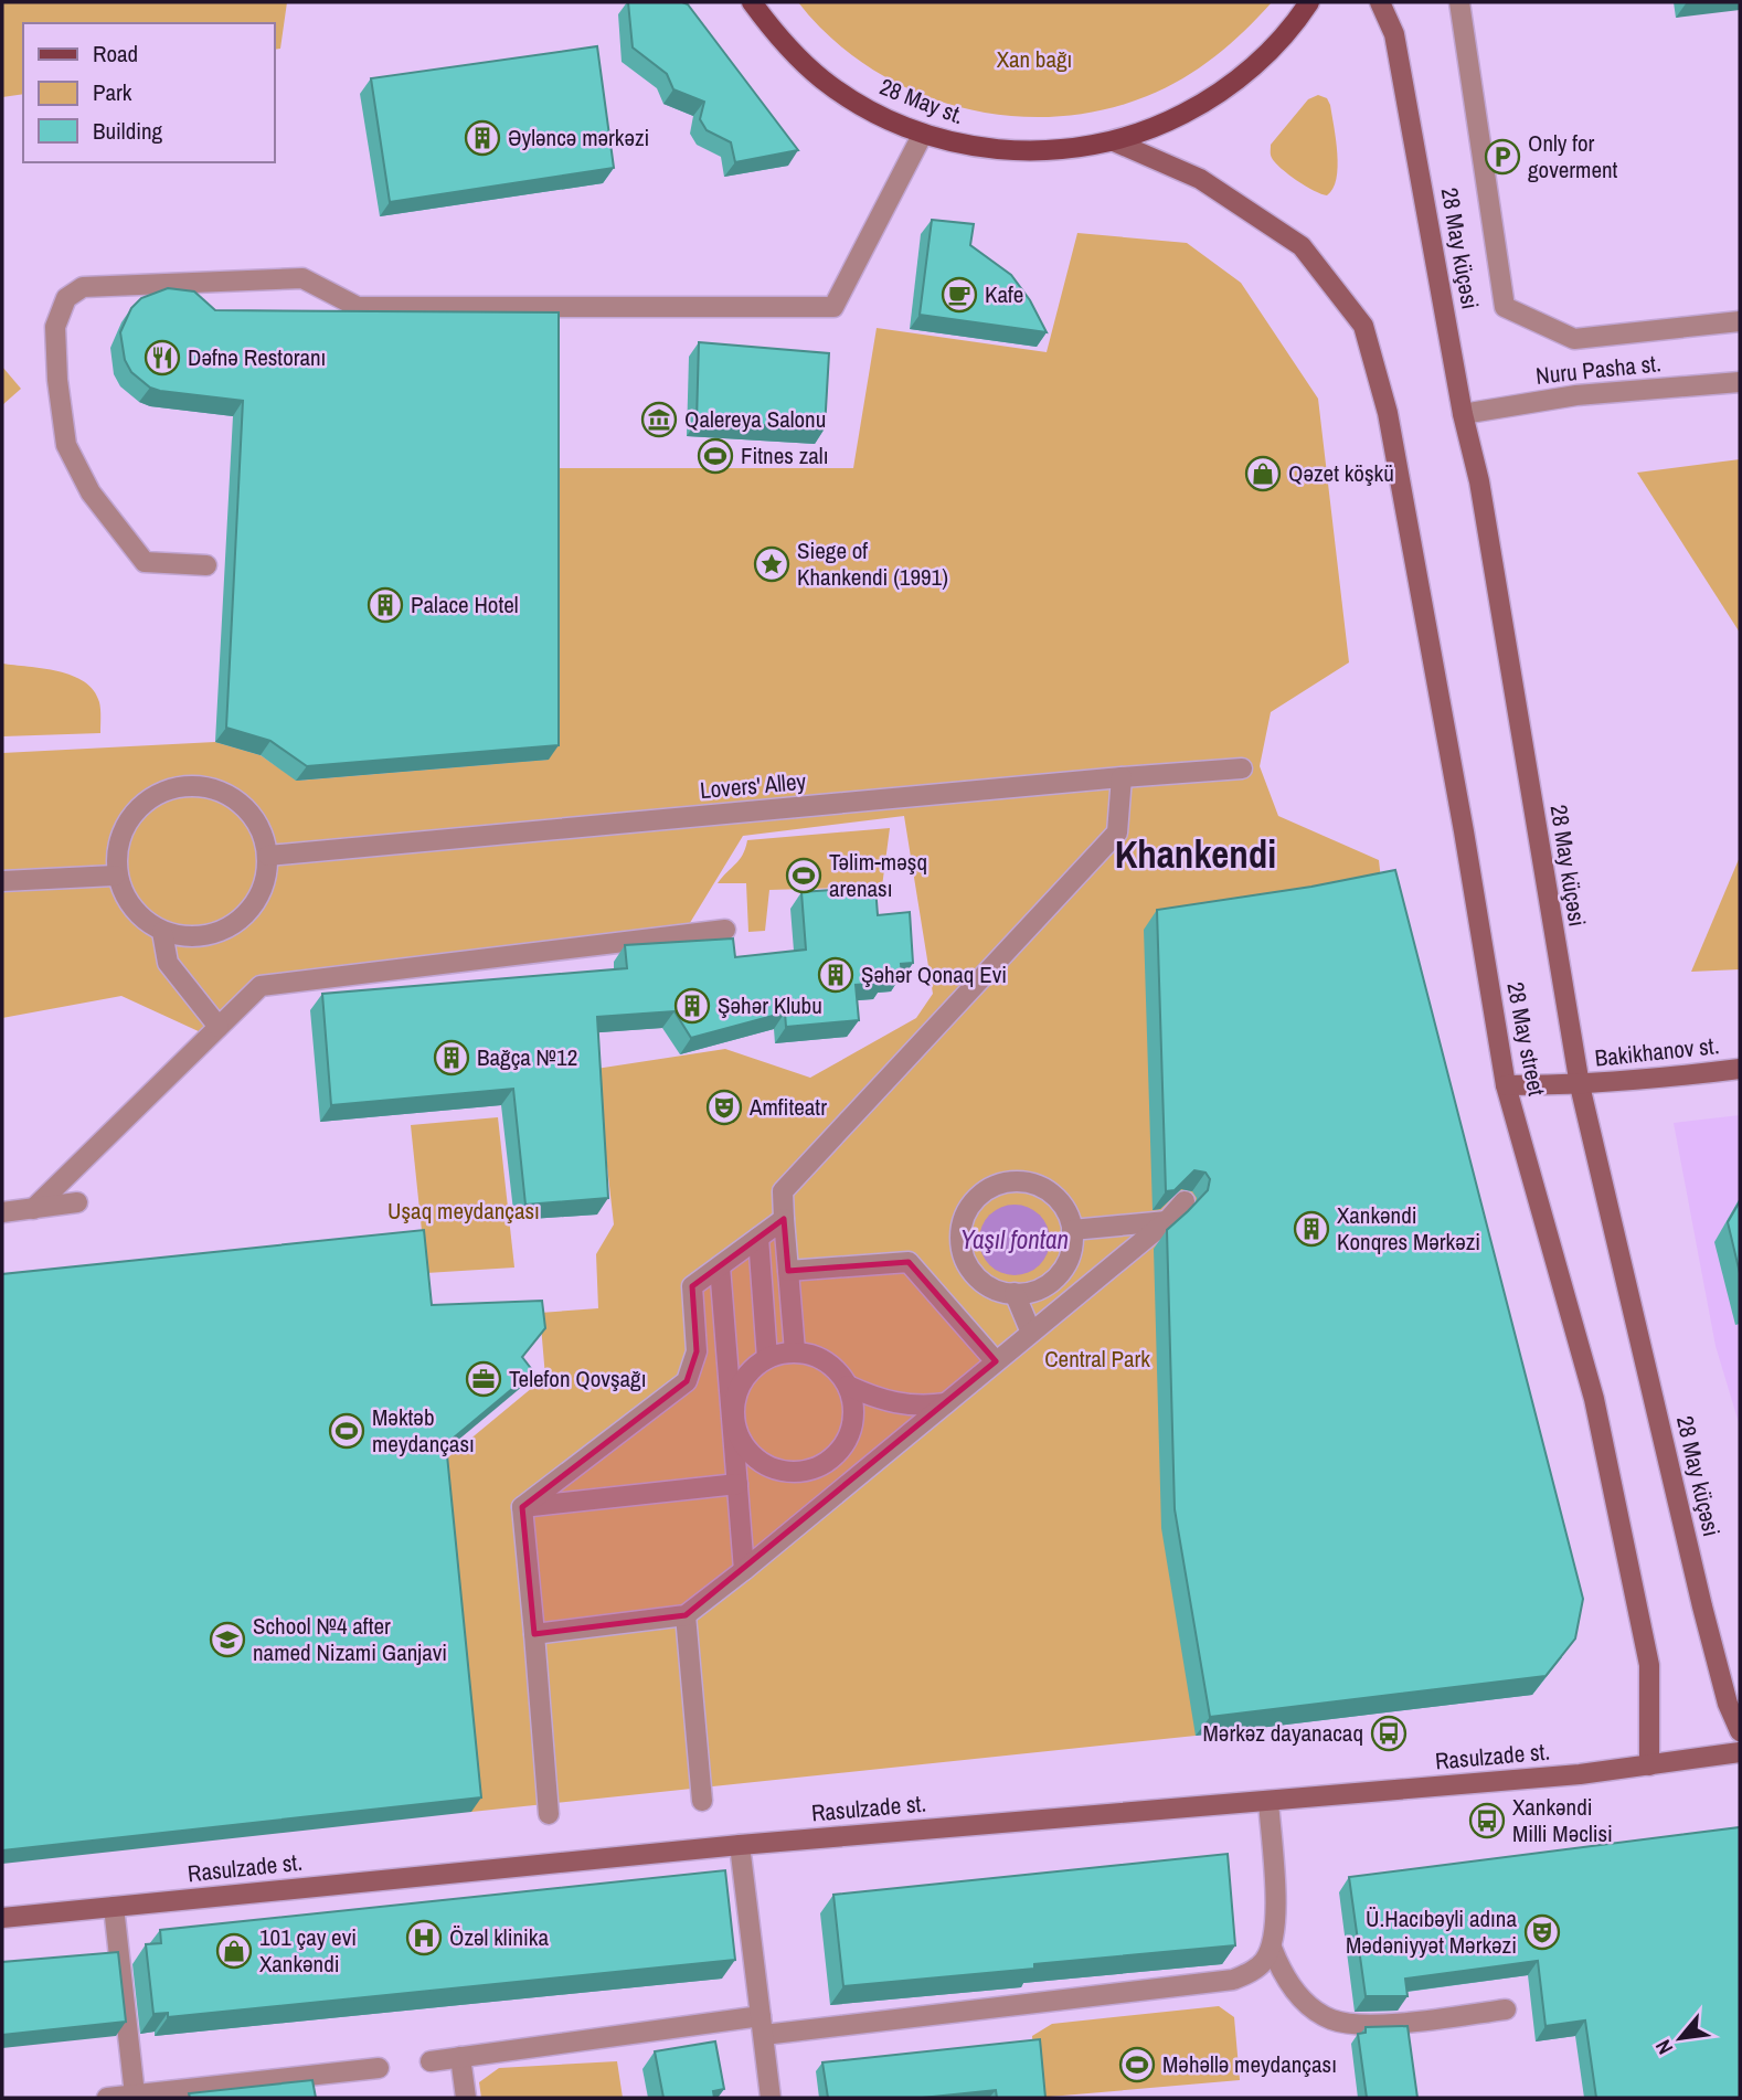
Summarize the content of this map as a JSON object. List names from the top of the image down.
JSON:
{
  "streets": {
    "main road": [
      "28 May st.",
      "28 May küçəsi",
      "28 May street",
      "Bakikhanov st.",
      "Rasulzade st."
    ],
    "street": ["Nuru Pasha st.", "Lovers' Alley"]
  },
  "crossings": [
    ["28 May küçəsi", "Nuru Pasha st."],
    ["28 May küçəsi", "Bakikhanov st."],
    ["28 May street", "Bakikhanov st."],
    ["28 May street", "Rasulzade st."]
  ],
  "districts": ["Khankendi"],
  "water": ["Yaşıl fontan"],
  "parks": ["Xan bağı", "Uşaq meydançası", "Central Park"],
  "places": {
    "building": [
      "Əyləncə mərkəzi",
      "Palace Hotel",
      "Şəhər Qonaq Evi",
      "Şəhər Klubu",
      "Bağça №12",
      "Xankəndi Konqres Mərkəzi"
    ],
    "parking": ["Only for goverment"],
    "cafe": ["Kafe"],
    "restaurant": ["Dəfnə Restoranı"],
    "museum": ["Qalereya Salonu"],
    "sports": [
      "Fitnes zalı",
      "Təlim-məşq arenası",
      "Məktəb meydançası",
      "Məhəllə meydançası"
    ],
    "shop": ["Qəzet köşkü", "101 çay evi Xankəndi"],
    "place": ["Siege of Khankendi (1991)"],
    "theatre": ["Amfiteatr", "Ü.Hacıbəyli adına Mədəniyyət Mərkəzi"],
    "office": ["Telefon Qovşağı"],
    "school or university": ["School №4 after named Nizami Ganjavi"],
    "bus stop": ["Mərkəz dayanacaq", "Xankəndi Milli Məclisi"],
    "hospital": ["Özəl klinika"]
  },
  "legend": ["Road", "Park", "Building"],
  "north": "bottom left"
}
